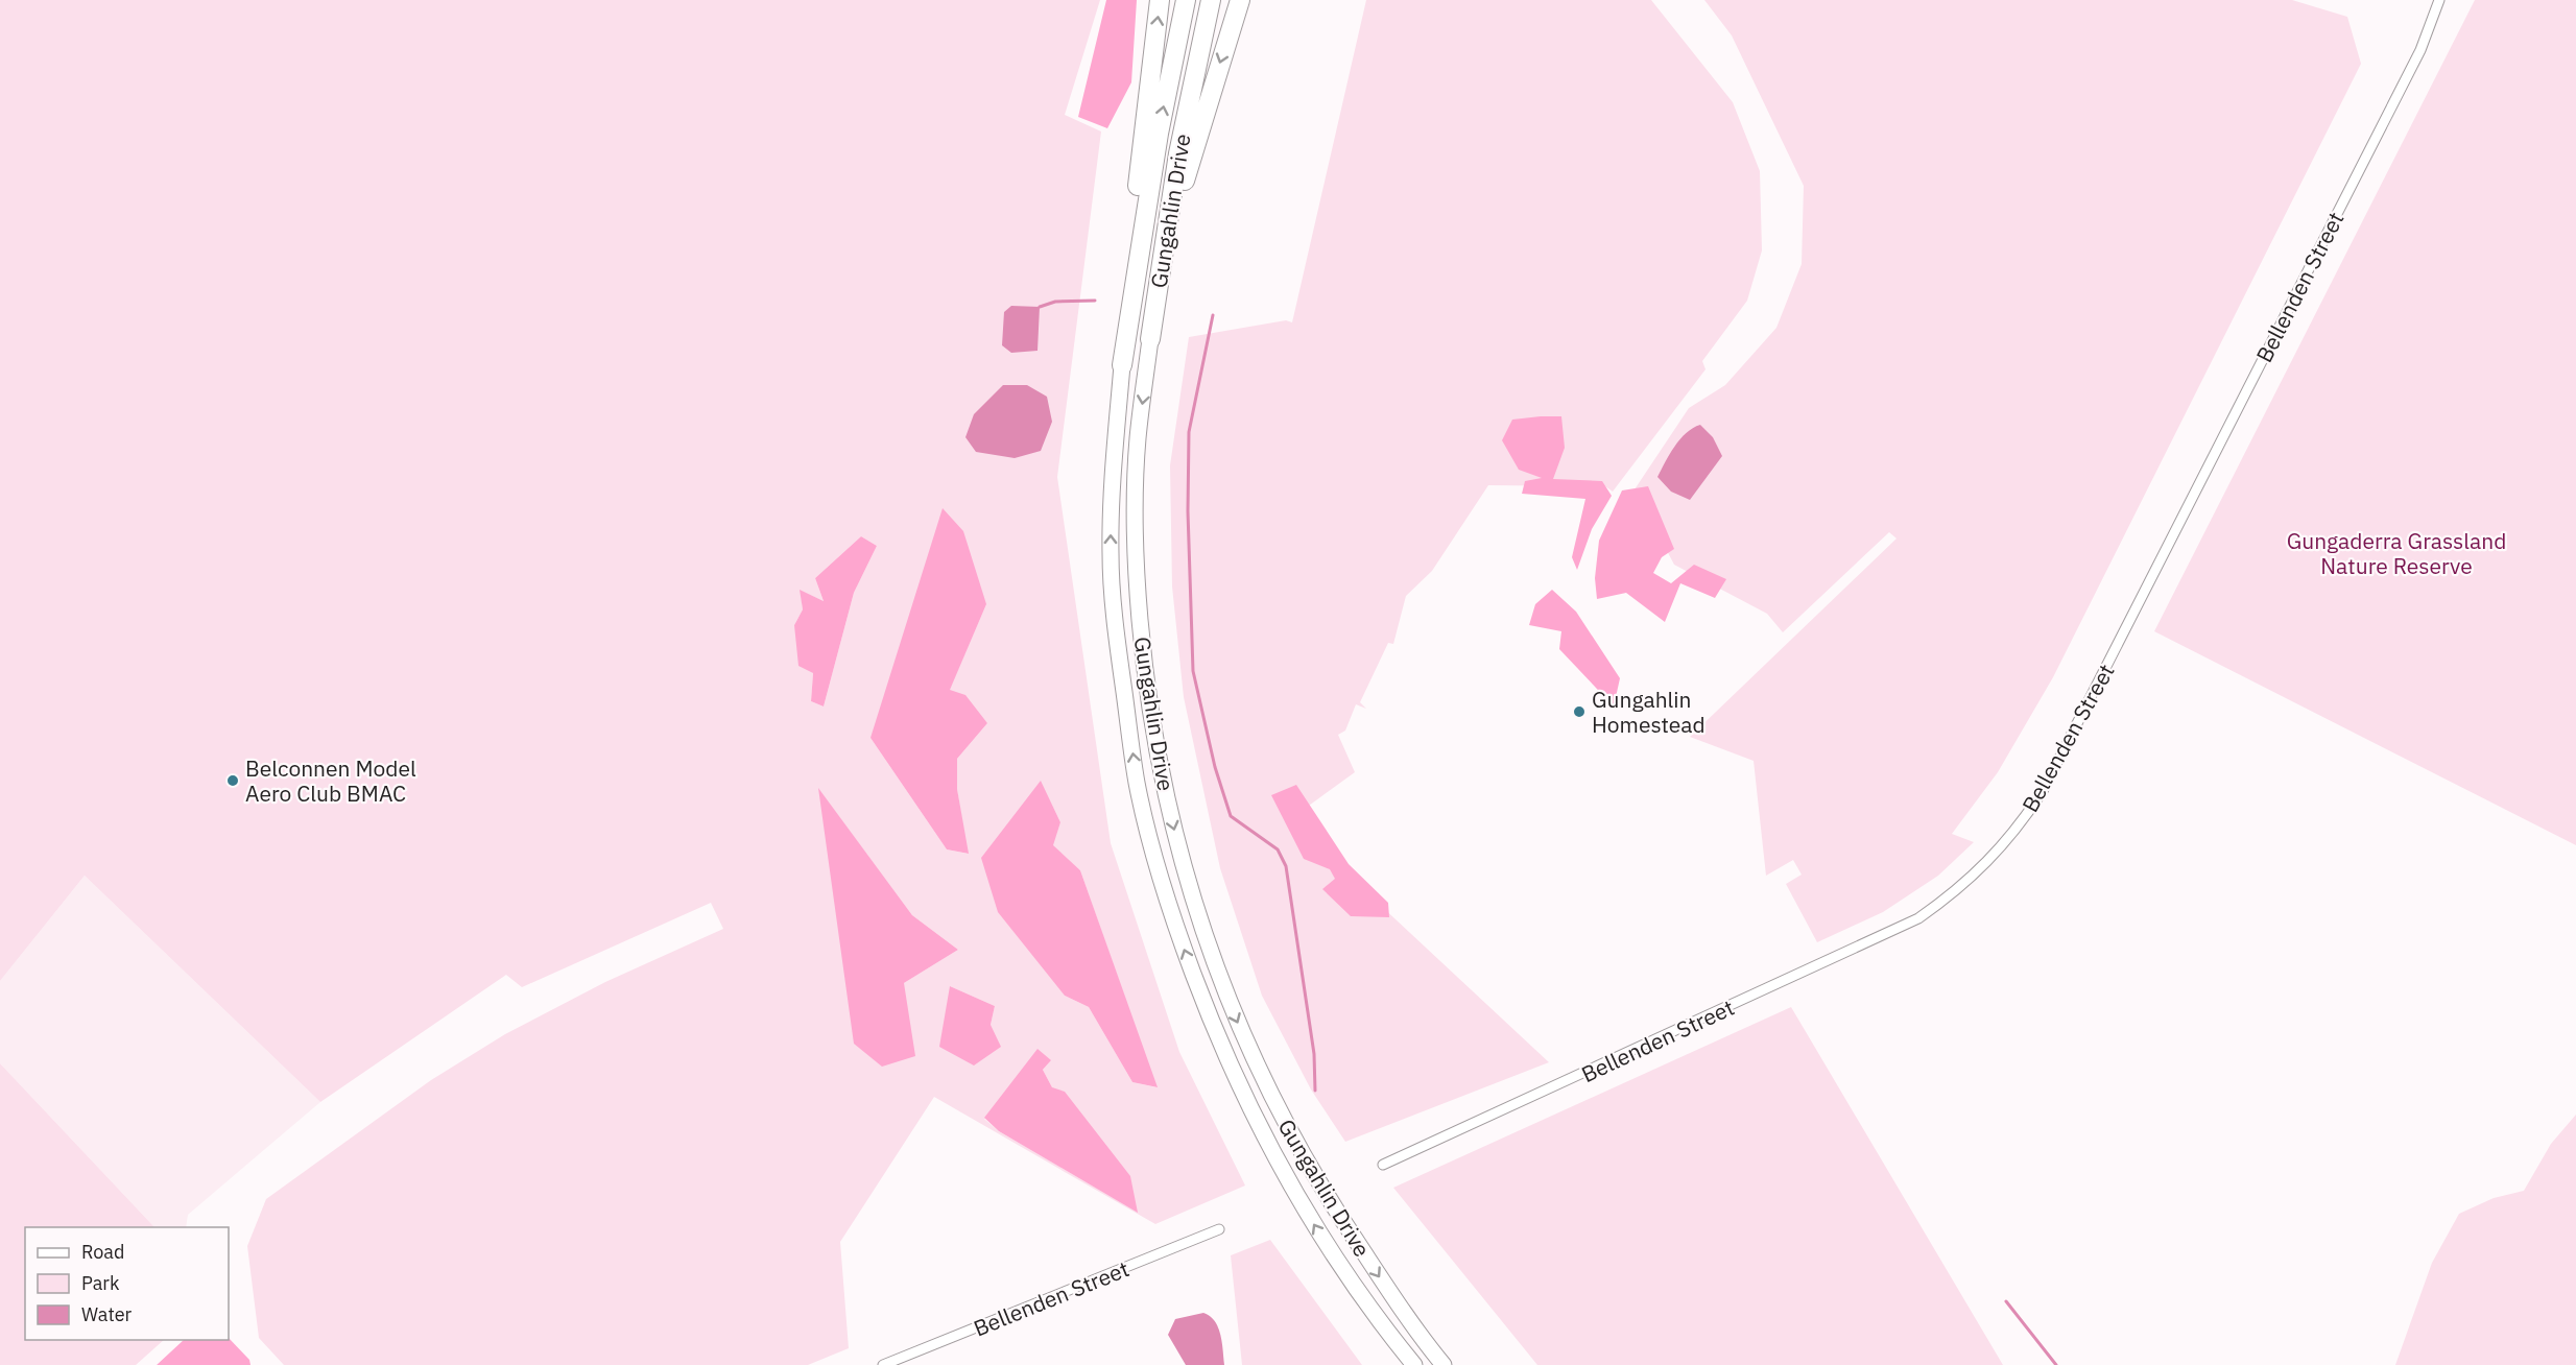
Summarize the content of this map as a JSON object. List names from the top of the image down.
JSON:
{
  "streets": {
    "highway": ["Gungahlin Drive"],
    "street": ["Bellenden Street"]
  },
  "parks": ["Gungaderra Grassland Nature Reserve"],
  "places": ["Gungahlin Homestead", "Belconnen Model Aero Club BMAC"],
  "legend": ["Road", "Park", "Water"]
}
